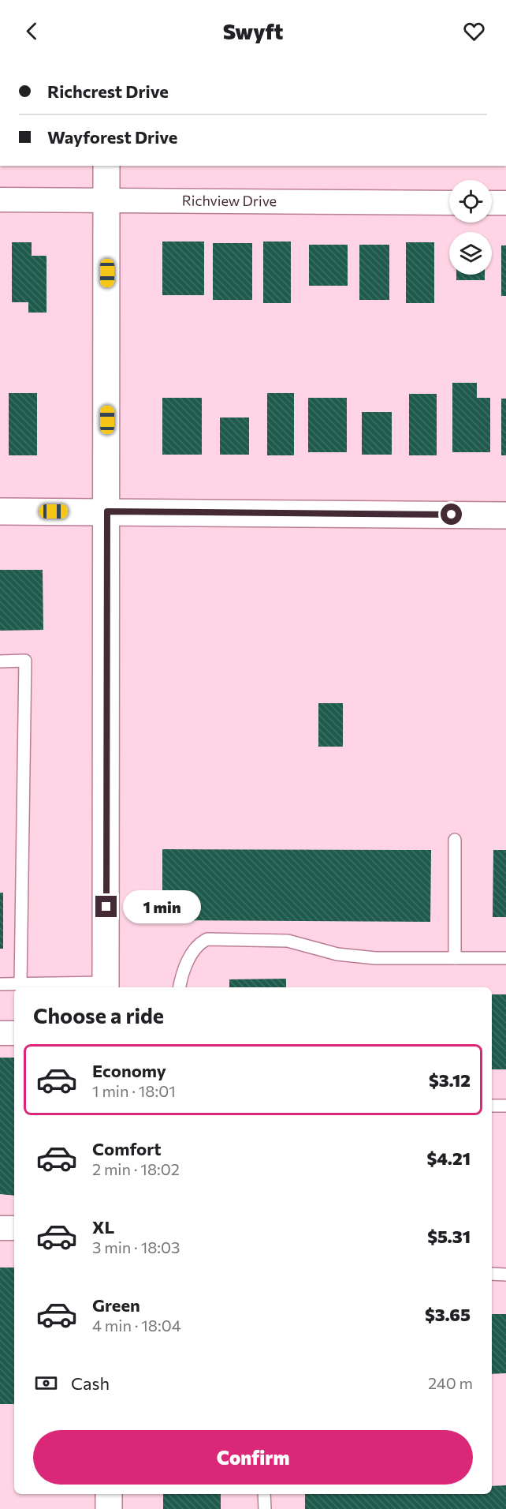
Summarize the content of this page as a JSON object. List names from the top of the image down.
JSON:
{
  "streets": {
    "street": ["Richview Drive"]
  },
  "page": {
    "header": "Swyft",
    "banner": ["Richcrest Drive", "Wayforest Drive"],
    "bubble": "1 min",
    "heading": "Choose a ride",
    "list": [
      {
        "name": "Economy",
        "note": "1 min · 18:01",
        "value": "$3.12"
      },
      {
        "name": "Comfort",
        "note": "2 min · 18:02",
        "value": "$4.21"
      },
      {
        "name": "XL",
        "note": "3 min · 18:03",
        "value": "$5.31"
      },
      {
        "name": "Green",
        "note": "4 min · 18:04",
        "value": "$3.65"
      }
    ],
    "pay": ["Cash", "240 m"],
    "buttons": "Confirm"
  }
}
